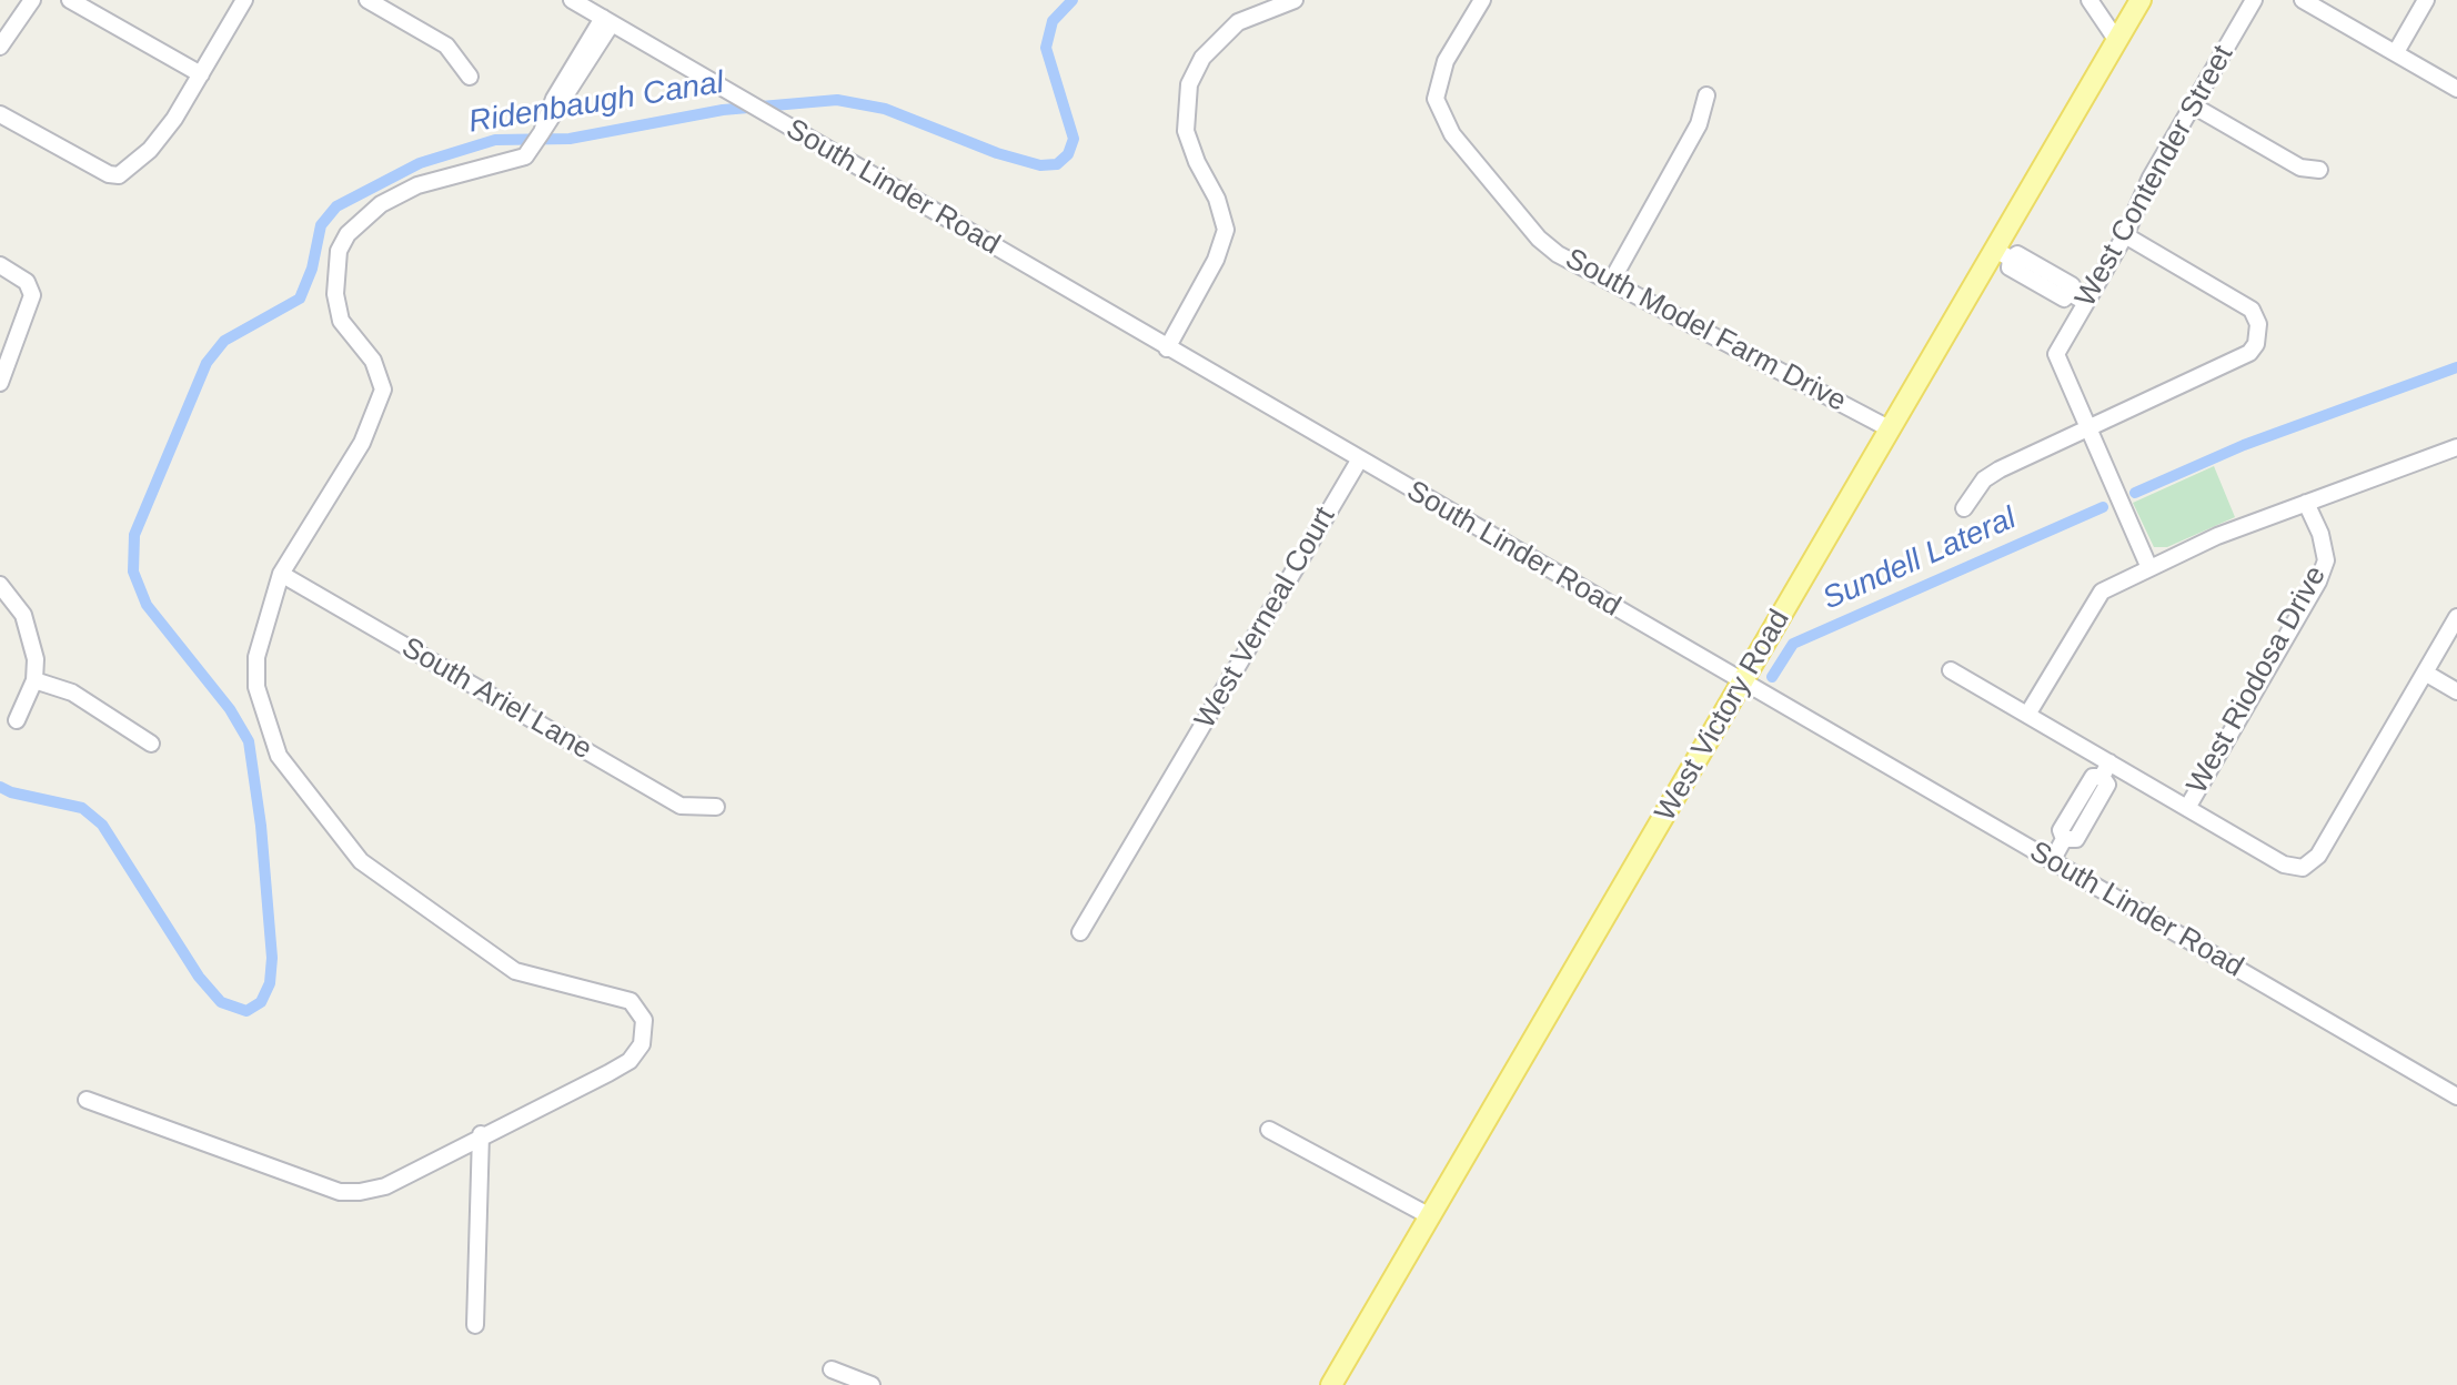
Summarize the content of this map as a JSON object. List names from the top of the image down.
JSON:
{
  "streets": {
    "main road": ["West Victory Road"],
    "street": [
      "West Contender Street",
      "South Linder Road",
      "South Model Farm Drive",
      "West Verneal Court",
      "West Riodosa Drive",
      "South Ariel Lane"
    ]
  },
  "crossings": [
    ["South Linder Road", "West Verneal Court"],
    ["South Linder Road", "West Victory Road"],
    ["South Model Farm Drive", "West Victory Road"]
  ],
  "water": ["Ridenbaugh Canal", "Sundell Lateral"]
}
